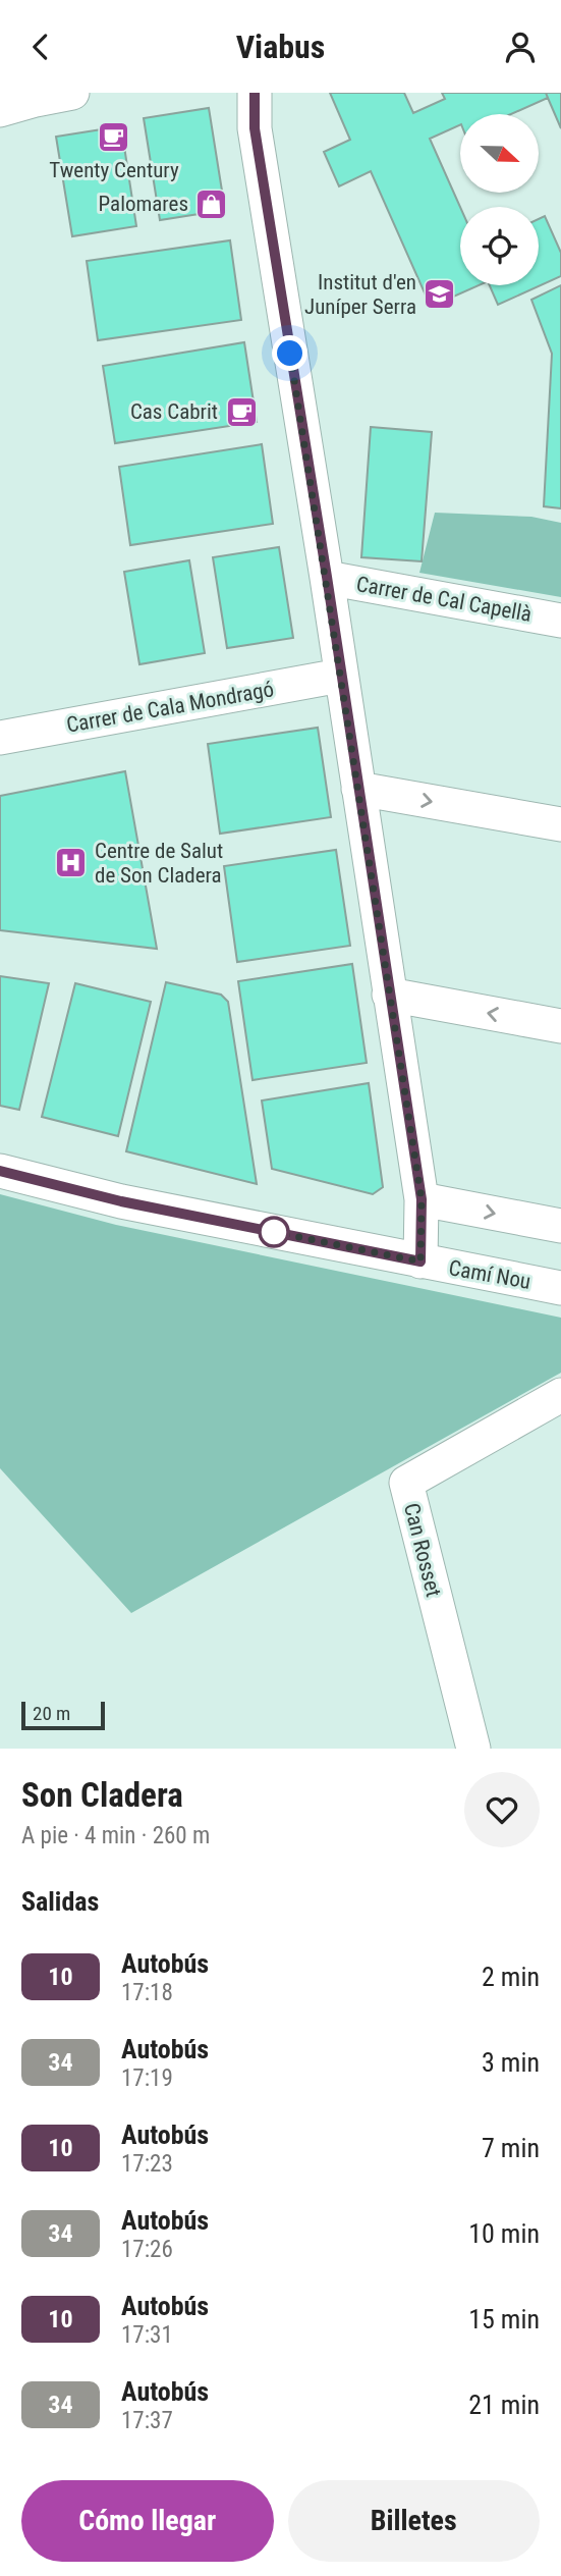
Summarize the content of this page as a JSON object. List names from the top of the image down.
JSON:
{
  "streets": {
    "street": [
      "Carrer de Cal Capellà",
      "Carrer de Cala Mondragó",
      "Camí Nou",
      "Can Rosset"
    ]
  },
  "places": {
    "cafe": ["Twenty Century", "Cas Cabrit"],
    "shop": ["Palomares"],
    "school or university": ["Institut d'en Juníper Serra"],
    "hospital": ["Centre de Salut de Son Cladera"]
  },
  "lines": ["bus line 10"],
  "scale_bar": "20 m",
  "north": "right",
  "page": {
    "header": "Viabus",
    "scale": "20 m",
    "heading": [
      ["Son Cladera", "A pie · 4 min · 260 m"],
      "Salidas"
    ],
    "list": [
      {
        "mark": "10",
        "name": "Autobús",
        "note": "17:18",
        "value": "2 min"
      },
      {
        "mark": "34",
        "name": "Autobús",
        "note": "17:19",
        "value": "3 min"
      },
      {
        "mark": "10",
        "name": "Autobús",
        "note": "17:23",
        "value": "7 min"
      },
      {
        "mark": "34",
        "name": "Autobús",
        "note": "17:26",
        "value": "10 min"
      },
      {
        "mark": "10",
        "name": "Autobús",
        "note": "17:31",
        "value": "15 min"
      },
      {
        "mark": "34",
        "name": "Autobús",
        "note": "17:37",
        "value": "21 min"
      }
    ],
    "buttons": ["Cómo llegar", "Billetes"]
  }
}
